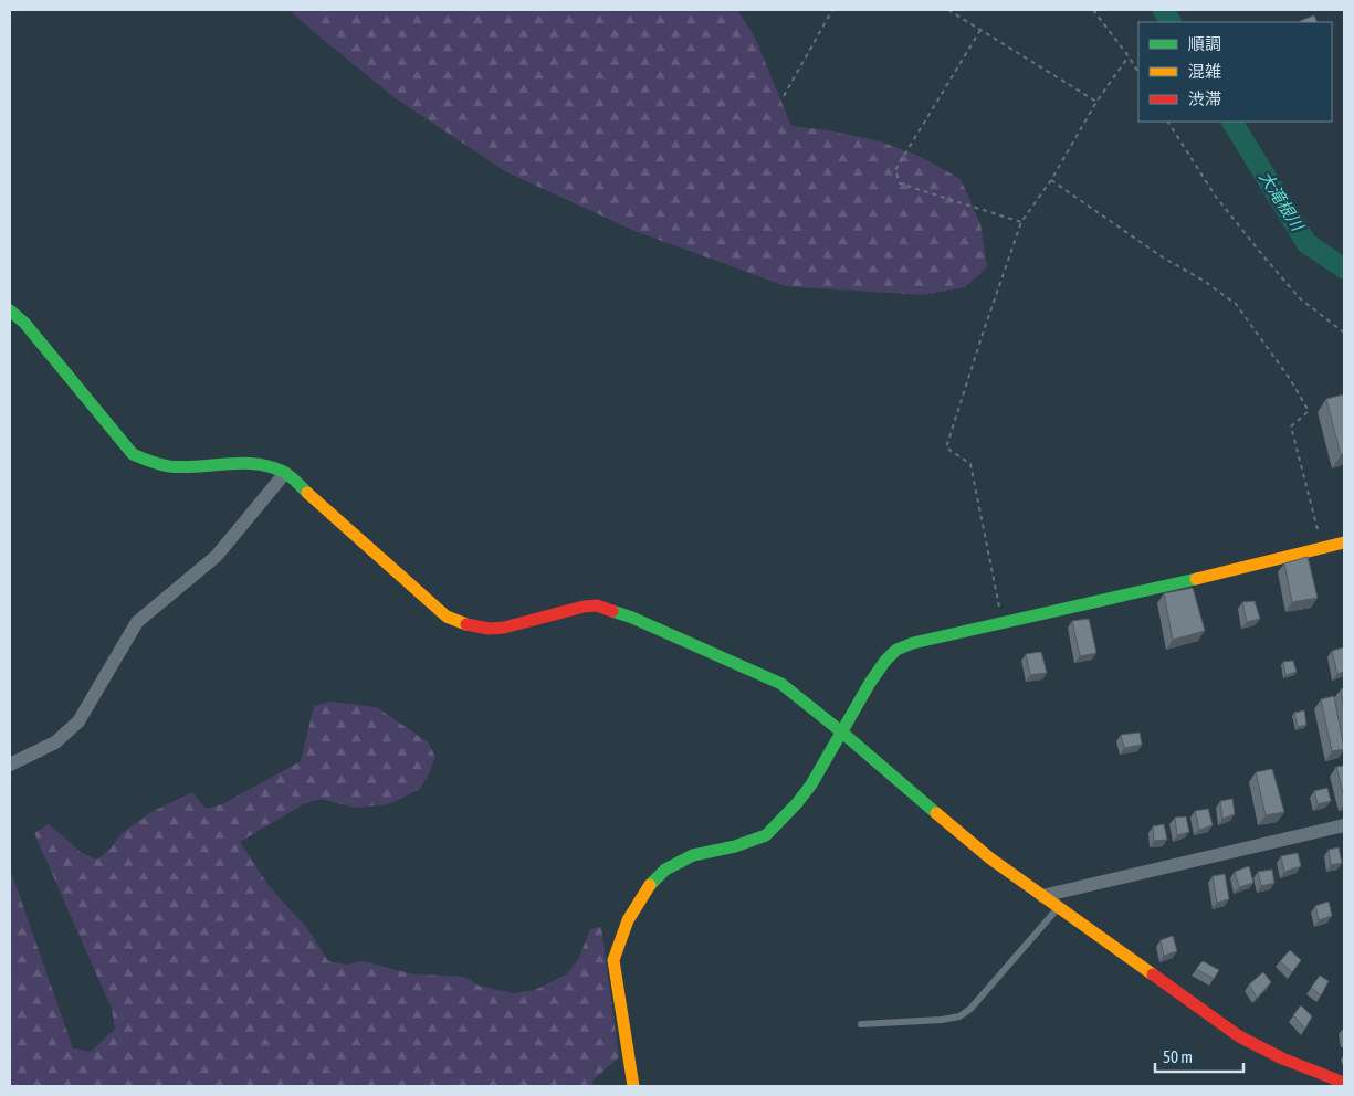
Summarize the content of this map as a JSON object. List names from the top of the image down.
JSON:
{
  "water": ["大滝根川"],
  "legend": ["順調", "混雑", "渋滞"],
  "scale_bar": "50 m"
}
